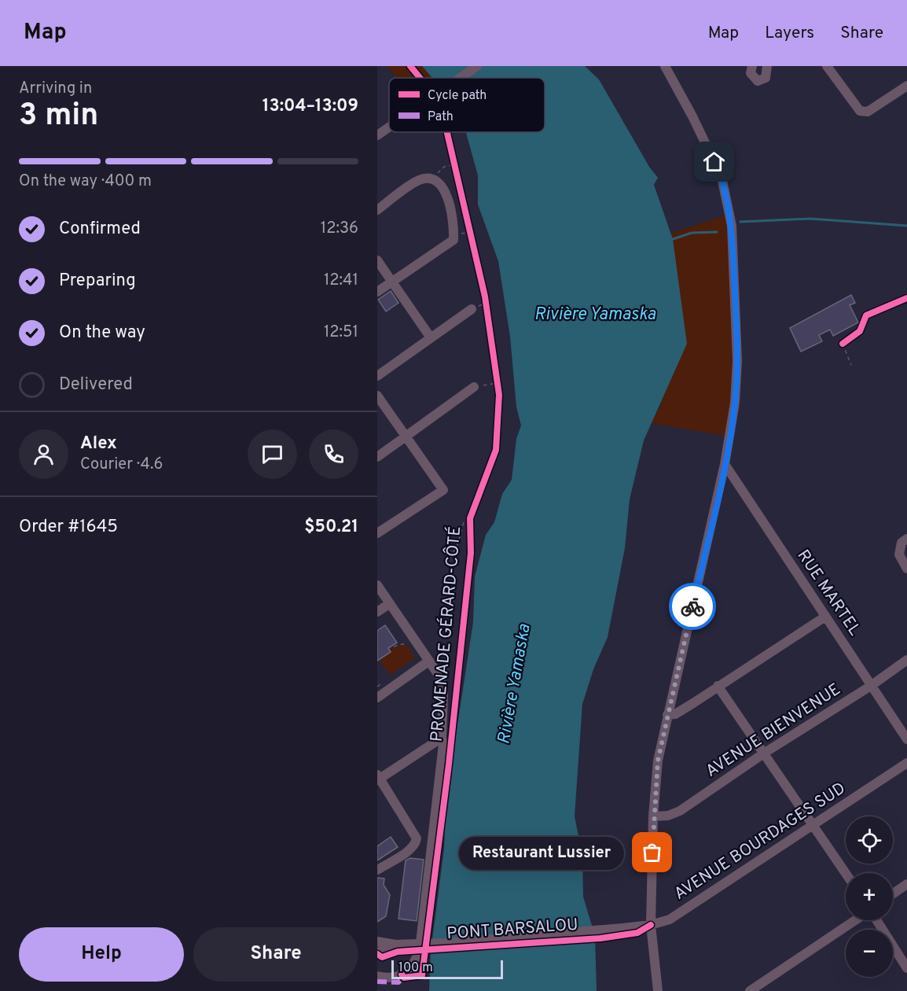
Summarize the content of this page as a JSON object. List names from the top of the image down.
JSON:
{
  "streets": {
    "street": [
      "RUE MARTEL",
      "AVENUE BIENVENUE",
      "AVENUE BOURDAGES SUD",
      "PONT BARSALOU"
    ],
    "cycle path": ["PROMENADE GÉRARD-CÔTÉ"]
  },
  "crossings": [
    ["RUE MARTEL", "AVENUE BIENVENUE"],
    ["AVENUE BOURDAGES SUD", "PONT BARSALOU"]
  ],
  "water": ["Rivière Yamaska"],
  "places": ["Restaurant Lussier"],
  "legend": ["Cycle path", "Path"],
  "scale_bar": "100 m",
  "page": {
    "header": "Map",
    "nav": ["Map", "Layers", "Share"],
    "heading": ["3 min", "Arriving in", "13:04–13:09"],
    "panel": [
      "Alex",
      "Courier · 4.6",
      "Order #1645",
      "$50.21"
    ],
    "bar": "On the way · 400 m",
    "list": [
      ["Confirmed", "12:36"],
      ["Preparing", "12:41"],
      ["On the way", "12:51"],
      "Delivered"
    ],
    "map_buttons": ["+", "−"],
    "bubble": "Restaurant Lussier",
    "buttons": ["Help", "Share"],
    "scale": "100 m"
  }
}
